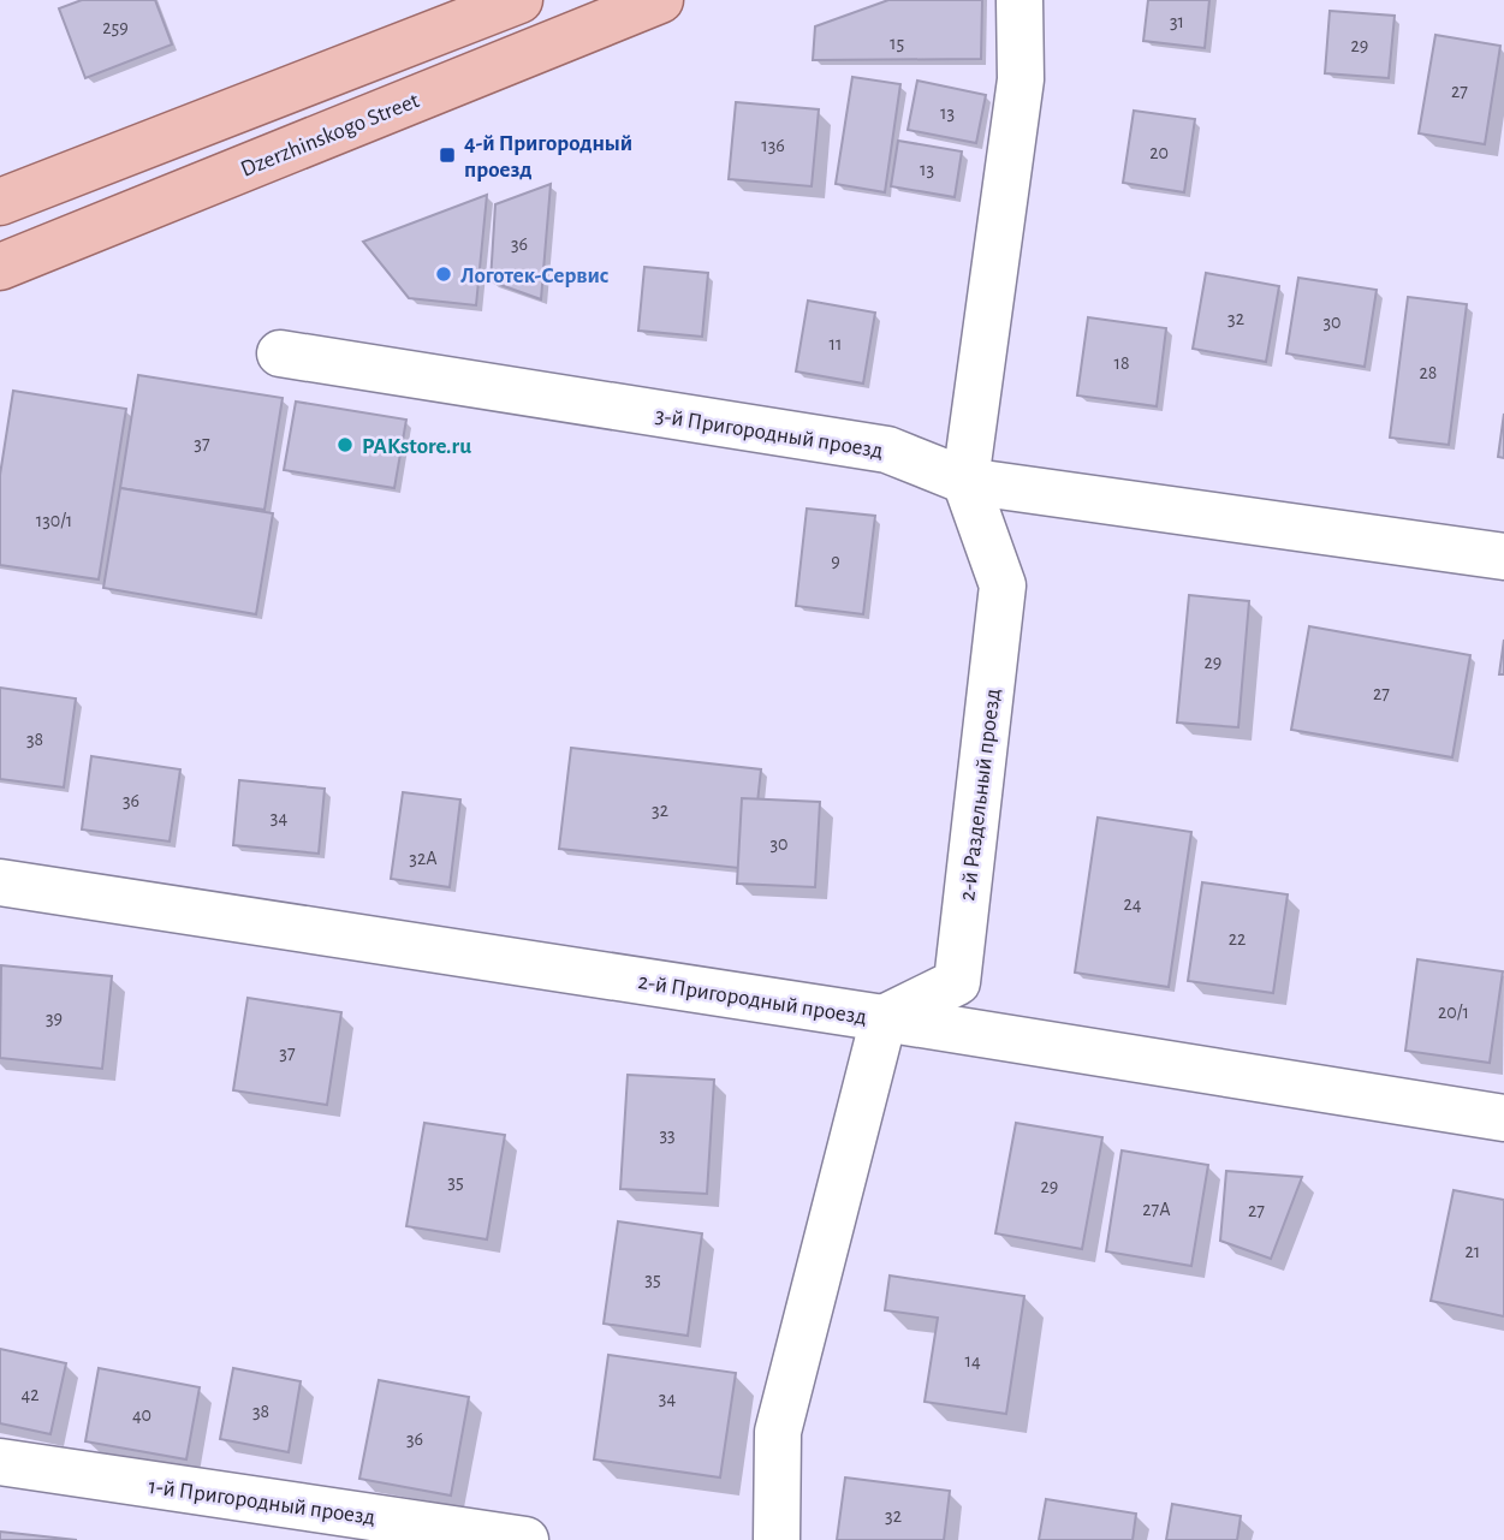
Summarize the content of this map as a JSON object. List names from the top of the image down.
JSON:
{
  "streets": {
    "main road": ["Dzerzhinskogo Street"],
    "street": [
      "3-й Пригородный проезд",
      "2-й Раздельный проезд",
      "2-й Пригородный проезд",
      "1-й Пригородный проезд"
    ]
  },
  "crossings": [
    ["3-й Пригородный проезд", "2-й Раздельный проезд"],
    ["2-й Раздельный проезд", "2-й Пригородный проезд"]
  ],
  "places": {
    "transit": ["4-й Пригородный проезд"],
    "other": ["Логотек-Сервис", "PAKstore.ru"]
  },
  "house_numbers": [
    "31",
    "259",
    "15",
    "29",
    "27",
    "13",
    "136",
    "20",
    "13",
    "36",
    "32",
    "30",
    "11",
    "18",
    "28",
    "37",
    "130/1",
    "9",
    "29",
    "27",
    "38",
    "36",
    "32",
    "34",
    "30",
    "32А",
    "24",
    "22",
    "20/1",
    "39",
    "37",
    "33",
    "35",
    "29",
    "27А",
    "27",
    "21",
    "35",
    "14",
    "42",
    "34",
    "38",
    "40",
    "36",
    "32"
  ]
}
